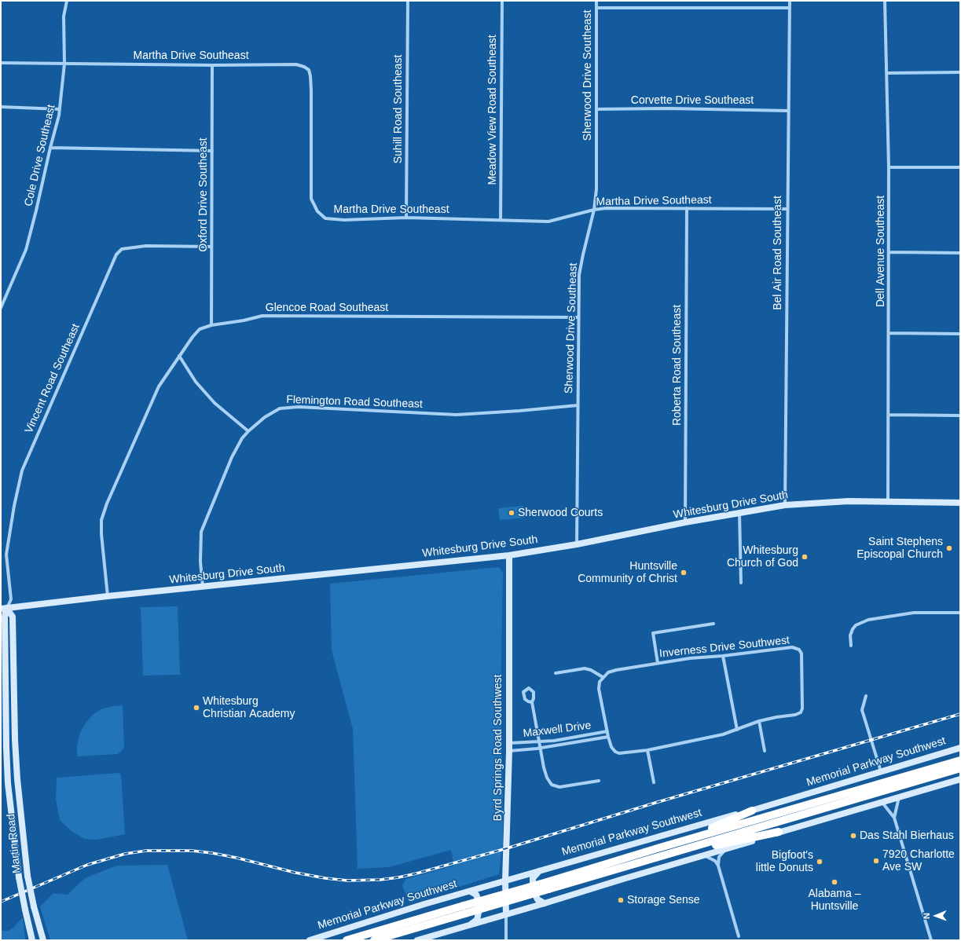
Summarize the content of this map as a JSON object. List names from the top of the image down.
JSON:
{
  "streets": {
    "highway": ["Memorial Parkway Southwest"],
    "main road": ["Whitesburg Drive South", "Byrd Springs Road Southwest", "Martin Road"],
    "street": [
      "Martha Drive Southeast",
      "Sherwood Drive Southeast",
      "Corvette Drive Southeast",
      "Suhill Road Southeast",
      "Meadow View Road Southeast",
      "Cole Drive Southeast",
      "Oxford Drive Southeast",
      "Dell Avenue Southeast",
      "Bel Air Road Southeast",
      "Glencoe Road Southeast",
      "Roberta Road Southeast",
      "Vincent Road Southeast",
      "Flemington Road Southeast",
      "Inverness Drive Southwest",
      "Maxwell Drive"
    ]
  },
  "crossings": [
    ["Martha Drive Southeast", "Sherwood Drive Southeast"],
    ["Martha Drive Southeast", "Suhill Road Southeast"],
    ["Martha Drive Southeast", "Meadow View Road Southeast"],
    ["Martha Drive Southeast", "Cole Drive Southeast"],
    ["Martha Drive Southeast", "Oxford Drive Southeast"],
    ["Martha Drive Southeast", "Bel Air Road Southeast"],
    ["Martha Drive Southeast", "Roberta Road Southeast"],
    ["Sherwood Drive Southeast", "Corvette Drive Southeast"],
    ["Sherwood Drive Southeast", "Glencoe Road Southeast"],
    ["Sherwood Drive Southeast", "Flemington Road Southeast"],
    ["Sherwood Drive Southeast", "Whitesburg Drive South"],
    ["Corvette Drive Southeast", "Bel Air Road Southeast"],
    ["Oxford Drive Southeast", "Glencoe Road Southeast"],
    ["Oxford Drive Southeast", "Vincent Road Southeast"],
    ["Dell Avenue Southeast", "Whitesburg Drive South"],
    ["Bel Air Road Southeast", "Whitesburg Drive South"],
    ["Glencoe Road Southeast", "Whitesburg Drive South"],
    ["Roberta Road Southeast", "Whitesburg Drive South"],
    ["Vincent Road Southeast", "Whitesburg Drive South"],
    ["Vincent Road Southeast", "Martin Road"],
    ["Flemington Road Southeast", "Whitesburg Drive South"],
    ["Whitesburg Drive South", "Byrd Springs Road Southwest"],
    ["Whitesburg Drive South", "Martin Road"],
    ["Inverness Drive Southwest", "Maxwell Drive"],
    ["Maxwell Drive", "Byrd Springs Road Southwest"],
    ["Byrd Springs Road Southwest", "Memorial Parkway Southwest"]
  ],
  "places": [
    "Sherwood Courts",
    "Saint Stephens Episcopal Church",
    "Whitesburg Church of God",
    "Huntsville Community of Christ",
    "Whitesburg Christian Academy",
    "Das Stahl Bierhaus",
    "7920 Charlotte Ave SW",
    "Bigfoot's little Donuts",
    "Alabama – Huntsville",
    "Storage Sense"
  ],
  "north": "left"
}
